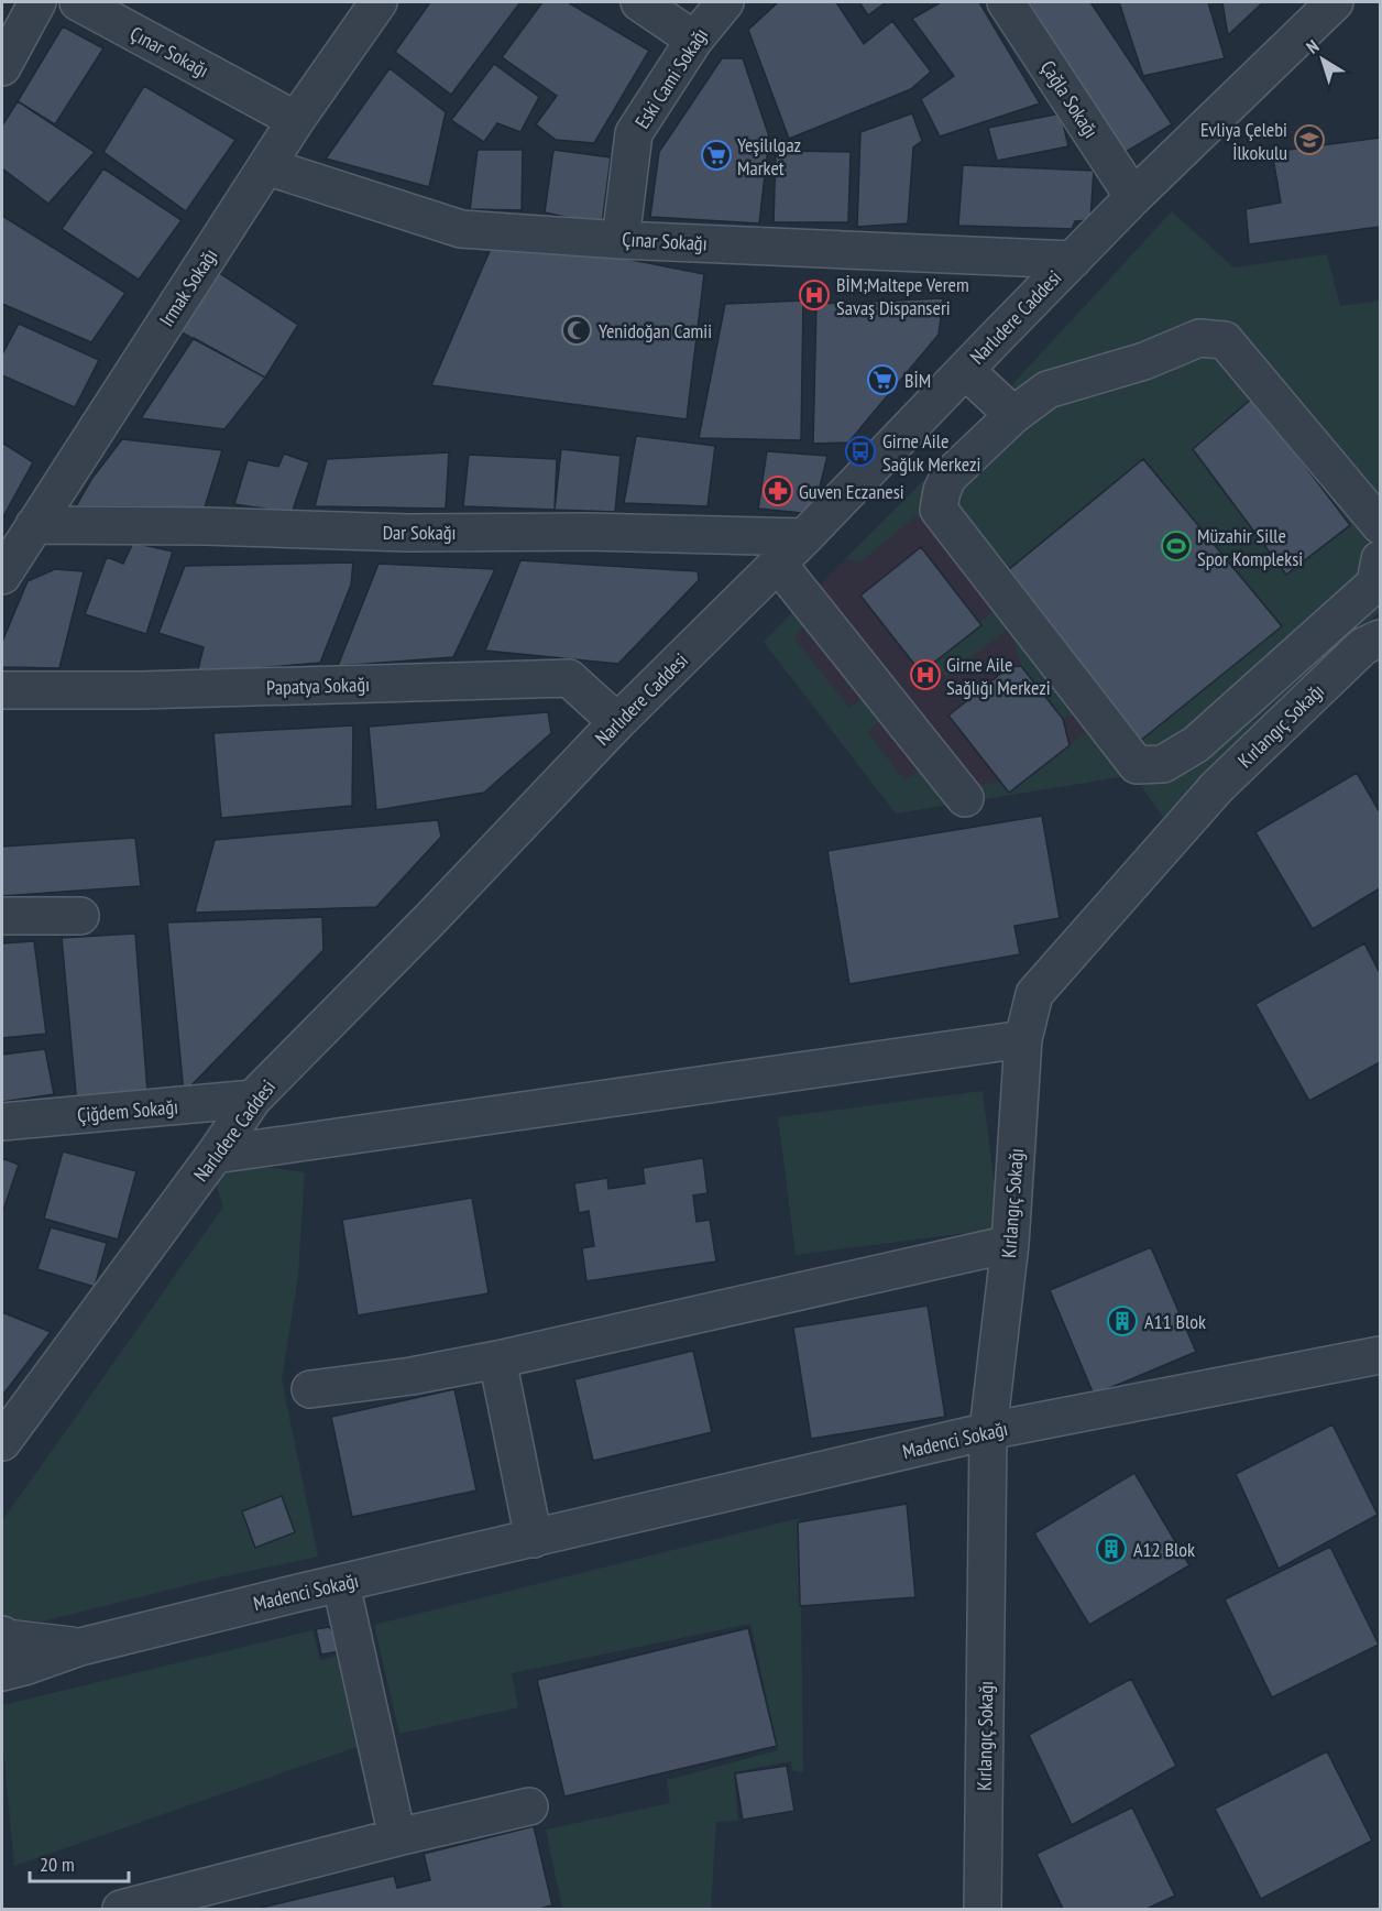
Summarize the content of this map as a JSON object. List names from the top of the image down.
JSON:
{
  "streets": {
    "street": [
      "Çınar Sokağı",
      "Eski Cami Sokağı",
      "Çağla Sokağı",
      "Irmak Sokağı",
      "Narlıdere Caddesi",
      "Dar Sokağı",
      "Papatya Sokağı",
      "Kırlangıç Sokağı",
      "Çiğdem Sokağı",
      "Madenci Sokağı"
    ]
  },
  "crossings": [
    ["Çınar Sokağı", "Eski Cami Sokağı"],
    ["Çınar Sokağı", "Irmak Sokağı"],
    ["Çınar Sokağı", "Narlıdere Caddesi"],
    ["Çağla Sokağı", "Narlıdere Caddesi"],
    ["Irmak Sokağı", "Dar Sokağı"],
    ["Narlıdere Caddesi", "Dar Sokağı"],
    ["Narlıdere Caddesi", "Papatya Sokağı"],
    ["Narlıdere Caddesi", "Çiğdem Sokağı"],
    ["Kırlangıç Sokağı", "Madenci Sokağı"]
  ],
  "places": {
    "school or university": ["Evliya Çelebi İlkokulu"],
    "supermarket": ["Yeşilılgaz Market", "BİM"],
    "hospital": ["BİM;Maltepe Verem Savaş Dispanseri", "Girne Aile Sağlığı Merkezi"],
    "mosque": ["Yenidoğan Camii"],
    "bus stop": ["Girne Aile Sağlık Merkezi"],
    "pharmacy": ["Guven Eczanesi"],
    "sports": ["Müzahir Sille Spor Kompleksi"],
    "building": ["A11 Blok", "A12 Blok"]
  },
  "scale_bar": "20 m",
  "north": "top left"
}
